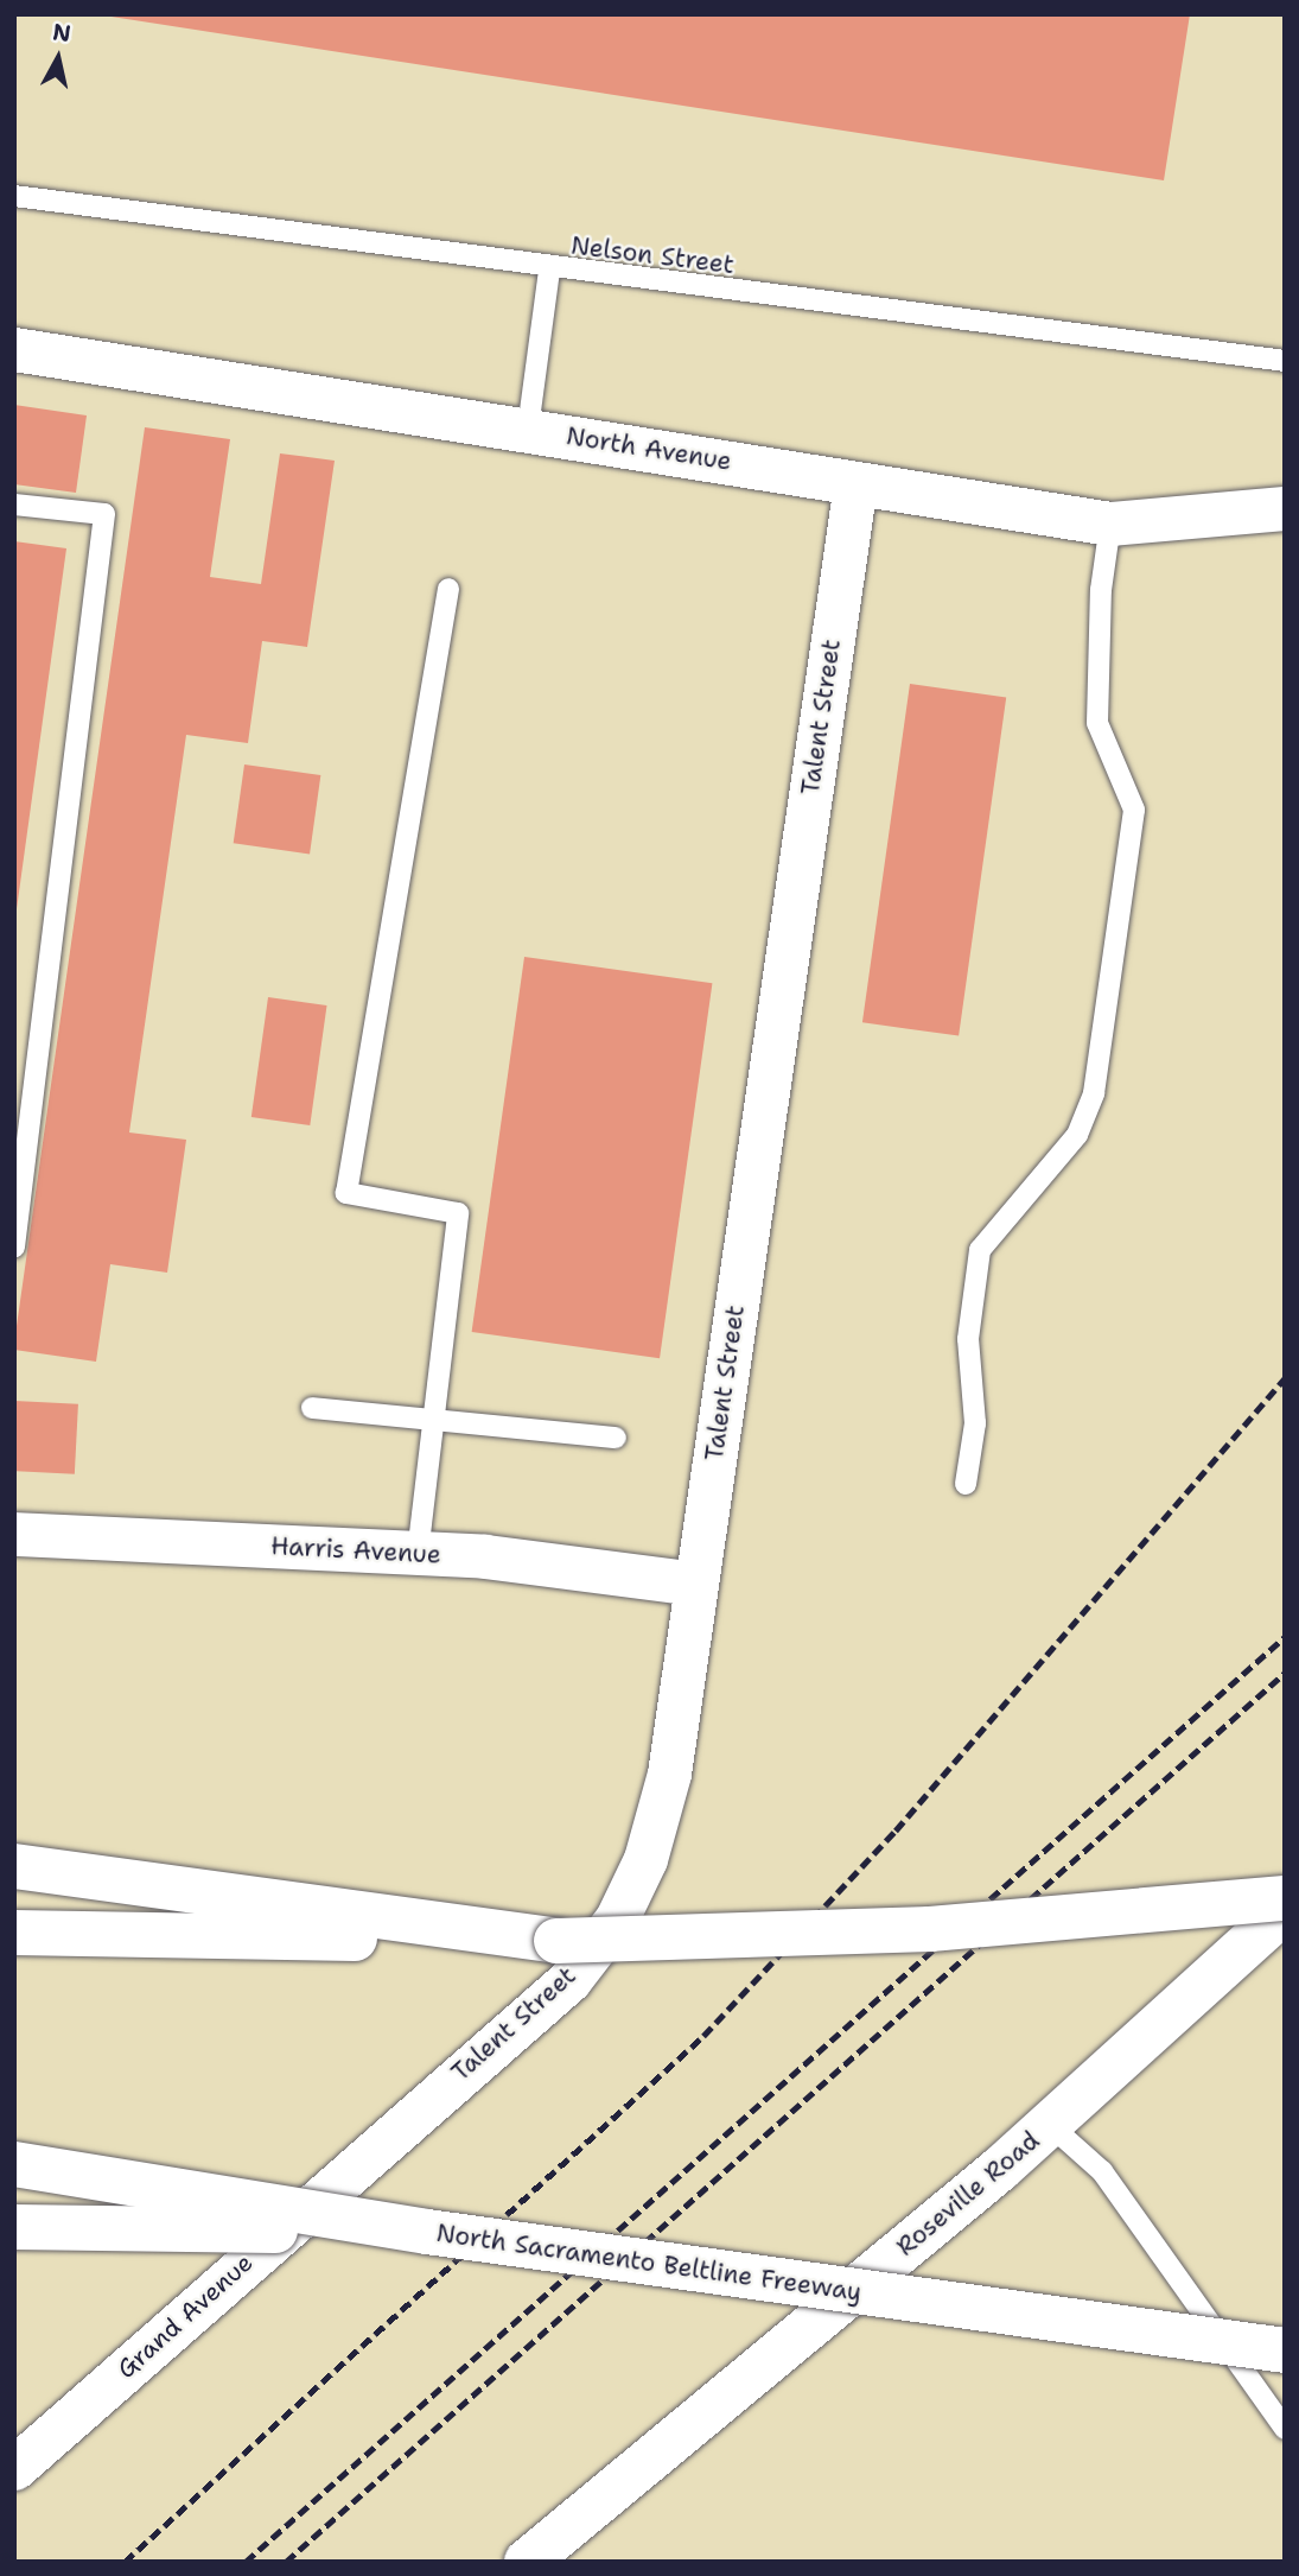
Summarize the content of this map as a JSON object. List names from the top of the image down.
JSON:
{
  "streets": {
    "main road": ["Roseville Road", "North Sacramento Beltline Freeway"],
    "street": [
      "North Avenue",
      "Talent Street",
      "Harris Avenue",
      "Grand Avenue"
    ],
    "lane": ["Nelson Street"]
  },
  "crossings": [
    ["North Avenue", "Talent Street"],
    ["Talent Street", "Harris Avenue"],
    ["Talent Street", "Grand Avenue"]
  ],
  "north": "top"
}
